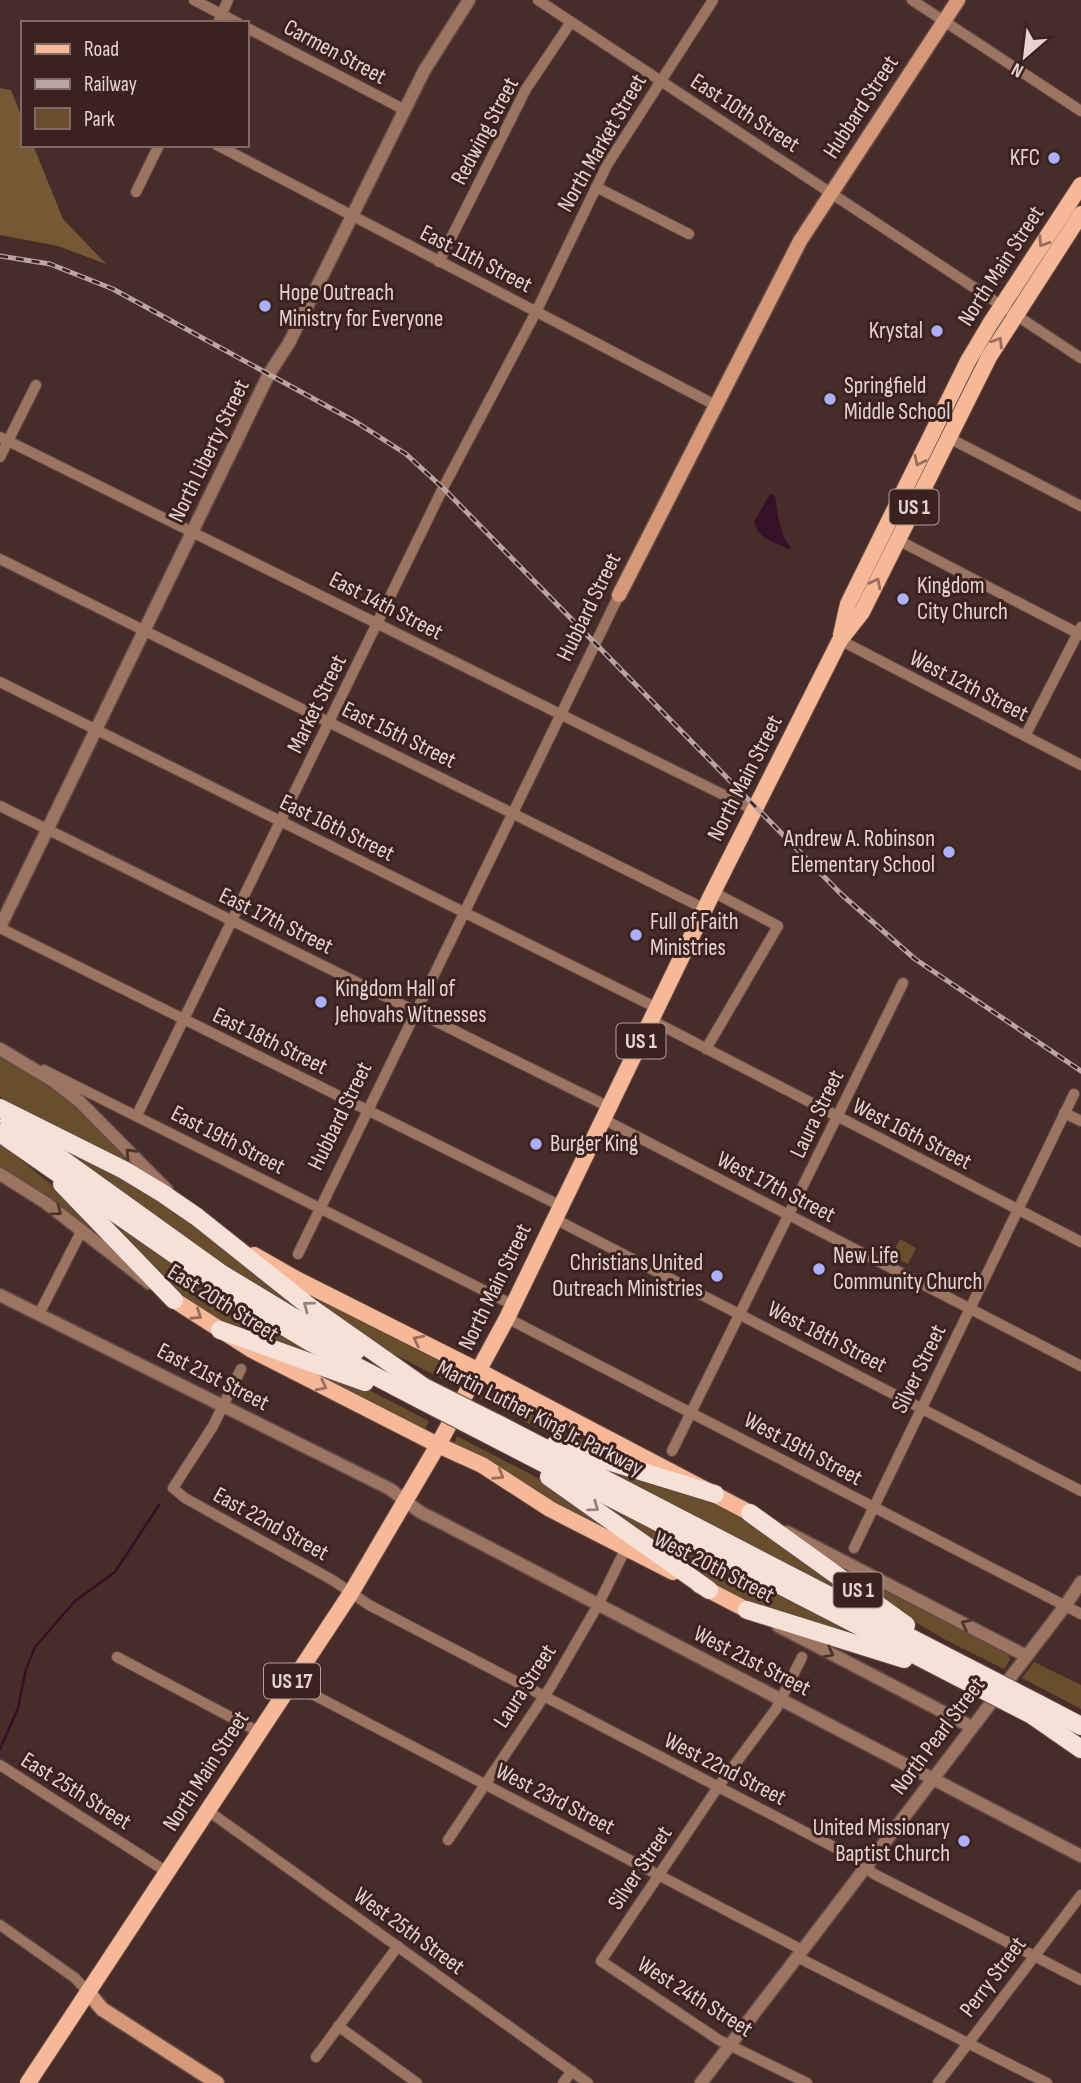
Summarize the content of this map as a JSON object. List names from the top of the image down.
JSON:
{
  "streets": {
    "highway": ["US 1", "Martin Luther King Jr. Parkway"],
    "main road": [
      "Hubbard Street",
      "North Main Street",
      "East 20th Street",
      "West 20th Street",
      "US 17"
    ],
    "street": [
      "Carmen Street",
      "East 10th Street",
      "Redwing Street",
      "North Market Street",
      "East 11th Street",
      "North Liberty Street",
      "East 14th Street",
      "West 12th Street",
      "Market Street",
      "East 15th Street",
      "East 16th Street",
      "East 17th Street",
      "East 18th Street",
      "Laura Street",
      "West 16th Street",
      "East 19th Street",
      "West 17th Street",
      "West 18th Street",
      "Silver Street",
      "East 21st Street",
      "West 19th Street",
      "East 22nd Street",
      "West 21st Street",
      "North Pearl Street",
      "West 22nd Street",
      "East 25th Street",
      "West 23rd Street",
      "West 25th Street",
      "Perry Street",
      "West 24th Street"
    ]
  },
  "crossings": [
    ["Carmen Street", "North Liberty Street"],
    ["Hubbard Street", "East 10th Street"],
    ["Hubbard Street", "East 11th Street"],
    ["Hubbard Street", "East 14th Street"],
    ["Hubbard Street", "East 15th Street"],
    ["Hubbard Street", "East 16th Street"],
    ["Hubbard Street", "East 17th Street"],
    ["Hubbard Street", "East 18th Street"],
    ["Hubbard Street", "East 19th Street"],
    ["East 10th Street", "Redwing Street"],
    ["East 10th Street", "North Market Street"],
    ["East 10th Street", "North Main Street"],
    ["Redwing Street", "East 11th Street"],
    ["North Market Street", "East 11th Street"],
    ["North Market Street", "Market Street"],
    ["East 11th Street", "North Liberty Street"],
    ["East 11th Street", "Market Street"],
    ["North Main Street", "US 1"],
    ["North Main Street", "East 14th Street"],
    ["North Main Street", "West 12th Street"],
    ["North Main Street", "East 15th Street"],
    ["North Main Street", "East 16th Street"],
    ["North Main Street", "East 17th Street"],
    ["North Main Street", "East 18th Street"],
    ["North Main Street", "West 16th Street"],
    ["North Main Street", "East 19th Street"],
    ["North Main Street", "West 17th Street"],
    ["North Main Street", "East 20th Street"],
    ["North Main Street", "West 18th Street"],
    ["North Main Street", "East 21st Street"],
    ["North Main Street", "West 19th Street"],
    ["North Main Street", "East 22nd Street"],
    ["North Main Street", "West 20th Street"],
    ["North Main Street", "West 21st Street"],
    ["North Main Street", "US 17"],
    ["North Main Street", "West 22nd Street"],
    ["North Main Street", "East 25th Street"],
    ["North Main Street", "West 23rd Street"],
    ["North Main Street", "West 25th Street"],
    ["North Liberty Street", "East 14th Street"],
    ["North Liberty Street", "East 15th Street"],
    ["North Liberty Street", "East 16th Street"],
    ["North Liberty Street", "East 17th Street"],
    ["North Liberty Street", "East 18th Street"],
    ["US 1", "Martin Luther King Jr. Parkway"],
    ["East 14th Street", "Market Street"],
    ["Market Street", "East 15th Street"],
    ["Market Street", "East 16th Street"],
    ["Market Street", "East 17th Street"],
    ["Market Street", "East 18th Street"],
    ["Market Street", "East 19th Street"],
    ["East 16th Street", "West 16th Street"],
    ["East 17th Street", "West 17th Street"],
    ["East 18th Street", "West 18th Street"],
    ["Laura Street", "West 16th Street"],
    ["Laura Street", "West 17th Street"],
    ["Laura Street", "West 18th Street"],
    ["Laura Street", "West 19th Street"],
    ["Laura Street", "West 20th Street"],
    ["Laura Street", "West 21st Street"],
    ["Laura Street", "West 22nd Street"],
    ["Laura Street", "West 23rd Street"],
    ["West 16th Street", "Silver Street"],
    ["East 19th Street", "West 19th Street"],
    ["West 17th Street", "Silver Street"],
    ["East 20th Street", "West 20th Street"],
    ["West 18th Street", "Silver Street"],
    ["Silver Street", "West 19th Street"],
    ["Silver Street", "West 21st Street"],
    ["Silver Street", "West 22nd Street"],
    ["Silver Street", "West 23rd Street"],
    ["Silver Street", "West 24th Street"],
    ["East 21st Street", "East 22nd Street"],
    ["East 21st Street", "West 21st Street"],
    ["West 19th Street", "North Pearl Street"],
    ["East 22nd Street", "West 22nd Street"],
    ["West 20th Street", "North Pearl Street"],
    ["West 21st Street", "North Pearl Street"],
    ["North Pearl Street", "West 22nd Street"],
    ["North Pearl Street", "West 23rd Street"],
    ["North Pearl Street", "West 24th Street"],
    ["West 22nd Street", "Perry Street"],
    ["West 23rd Street", "Perry Street"]
  ],
  "one_way": ["East 20th Street"],
  "places": [
    "KFC",
    "Hope Outreach Ministry for Everyone",
    "Krystal",
    "Springfield Middle School",
    "Kingdom City Church",
    "Andrew A. Robinson Elementary School",
    "Full of Faith Ministries",
    "Kingdom Hall of Jehovahs Witnesses",
    "Burger King",
    "New Life Community Church",
    "Christians United Outreach Ministries",
    "United Missionary Baptist Church"
  ],
  "legend": ["Road", "Railway", "Park"],
  "north": "bottom left"
}
